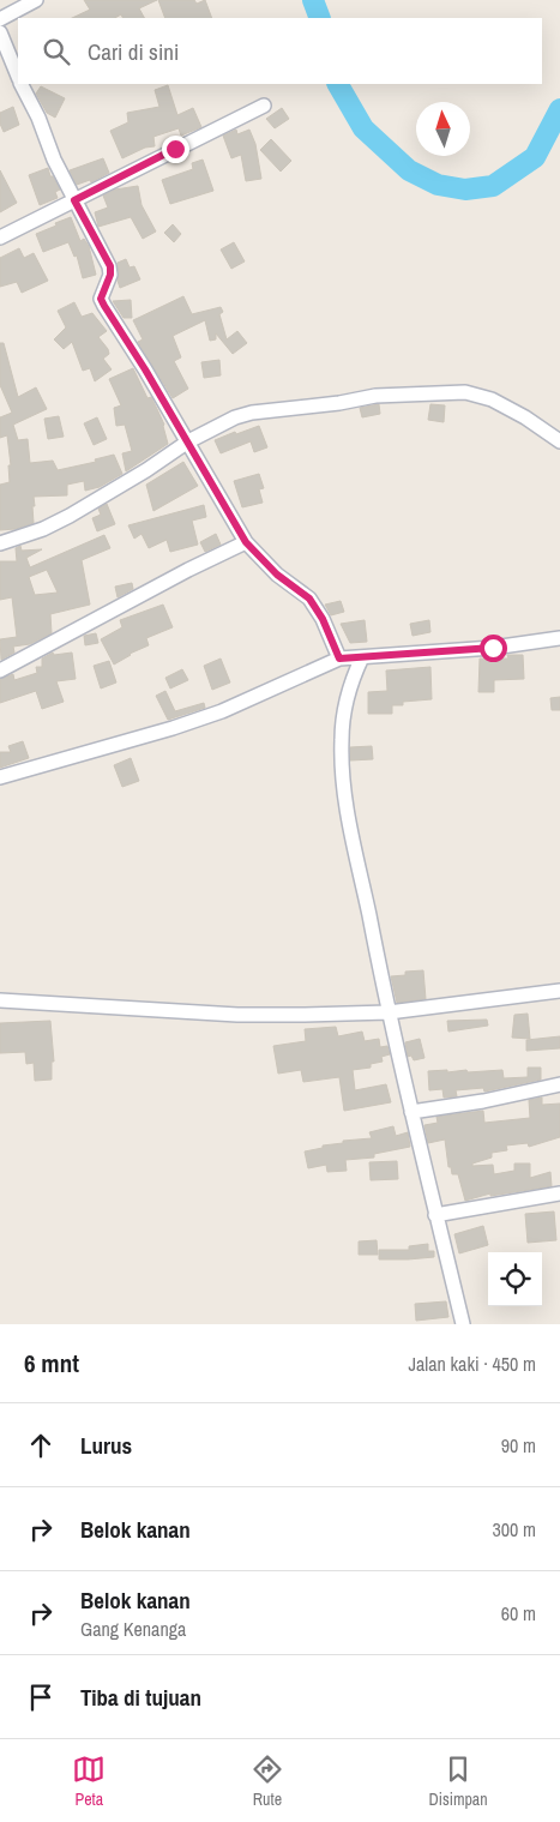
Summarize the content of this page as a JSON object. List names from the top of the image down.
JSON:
{
  "north": "top",
  "page": {
    "search": "Cari di sini",
    "heading": ["6 mnt", "Jalan kaki · 450 m"],
    "list": [
      ["Lurus", "90 m"],
      ["Belok kanan", "300 m"],
      ["Belok kanan", "Gang Kenanga", "60 m"],
      "Tiba di tujuan"
    ],
    "nav": ["Peta", "Rute", "Disimpan"]
  }
}
